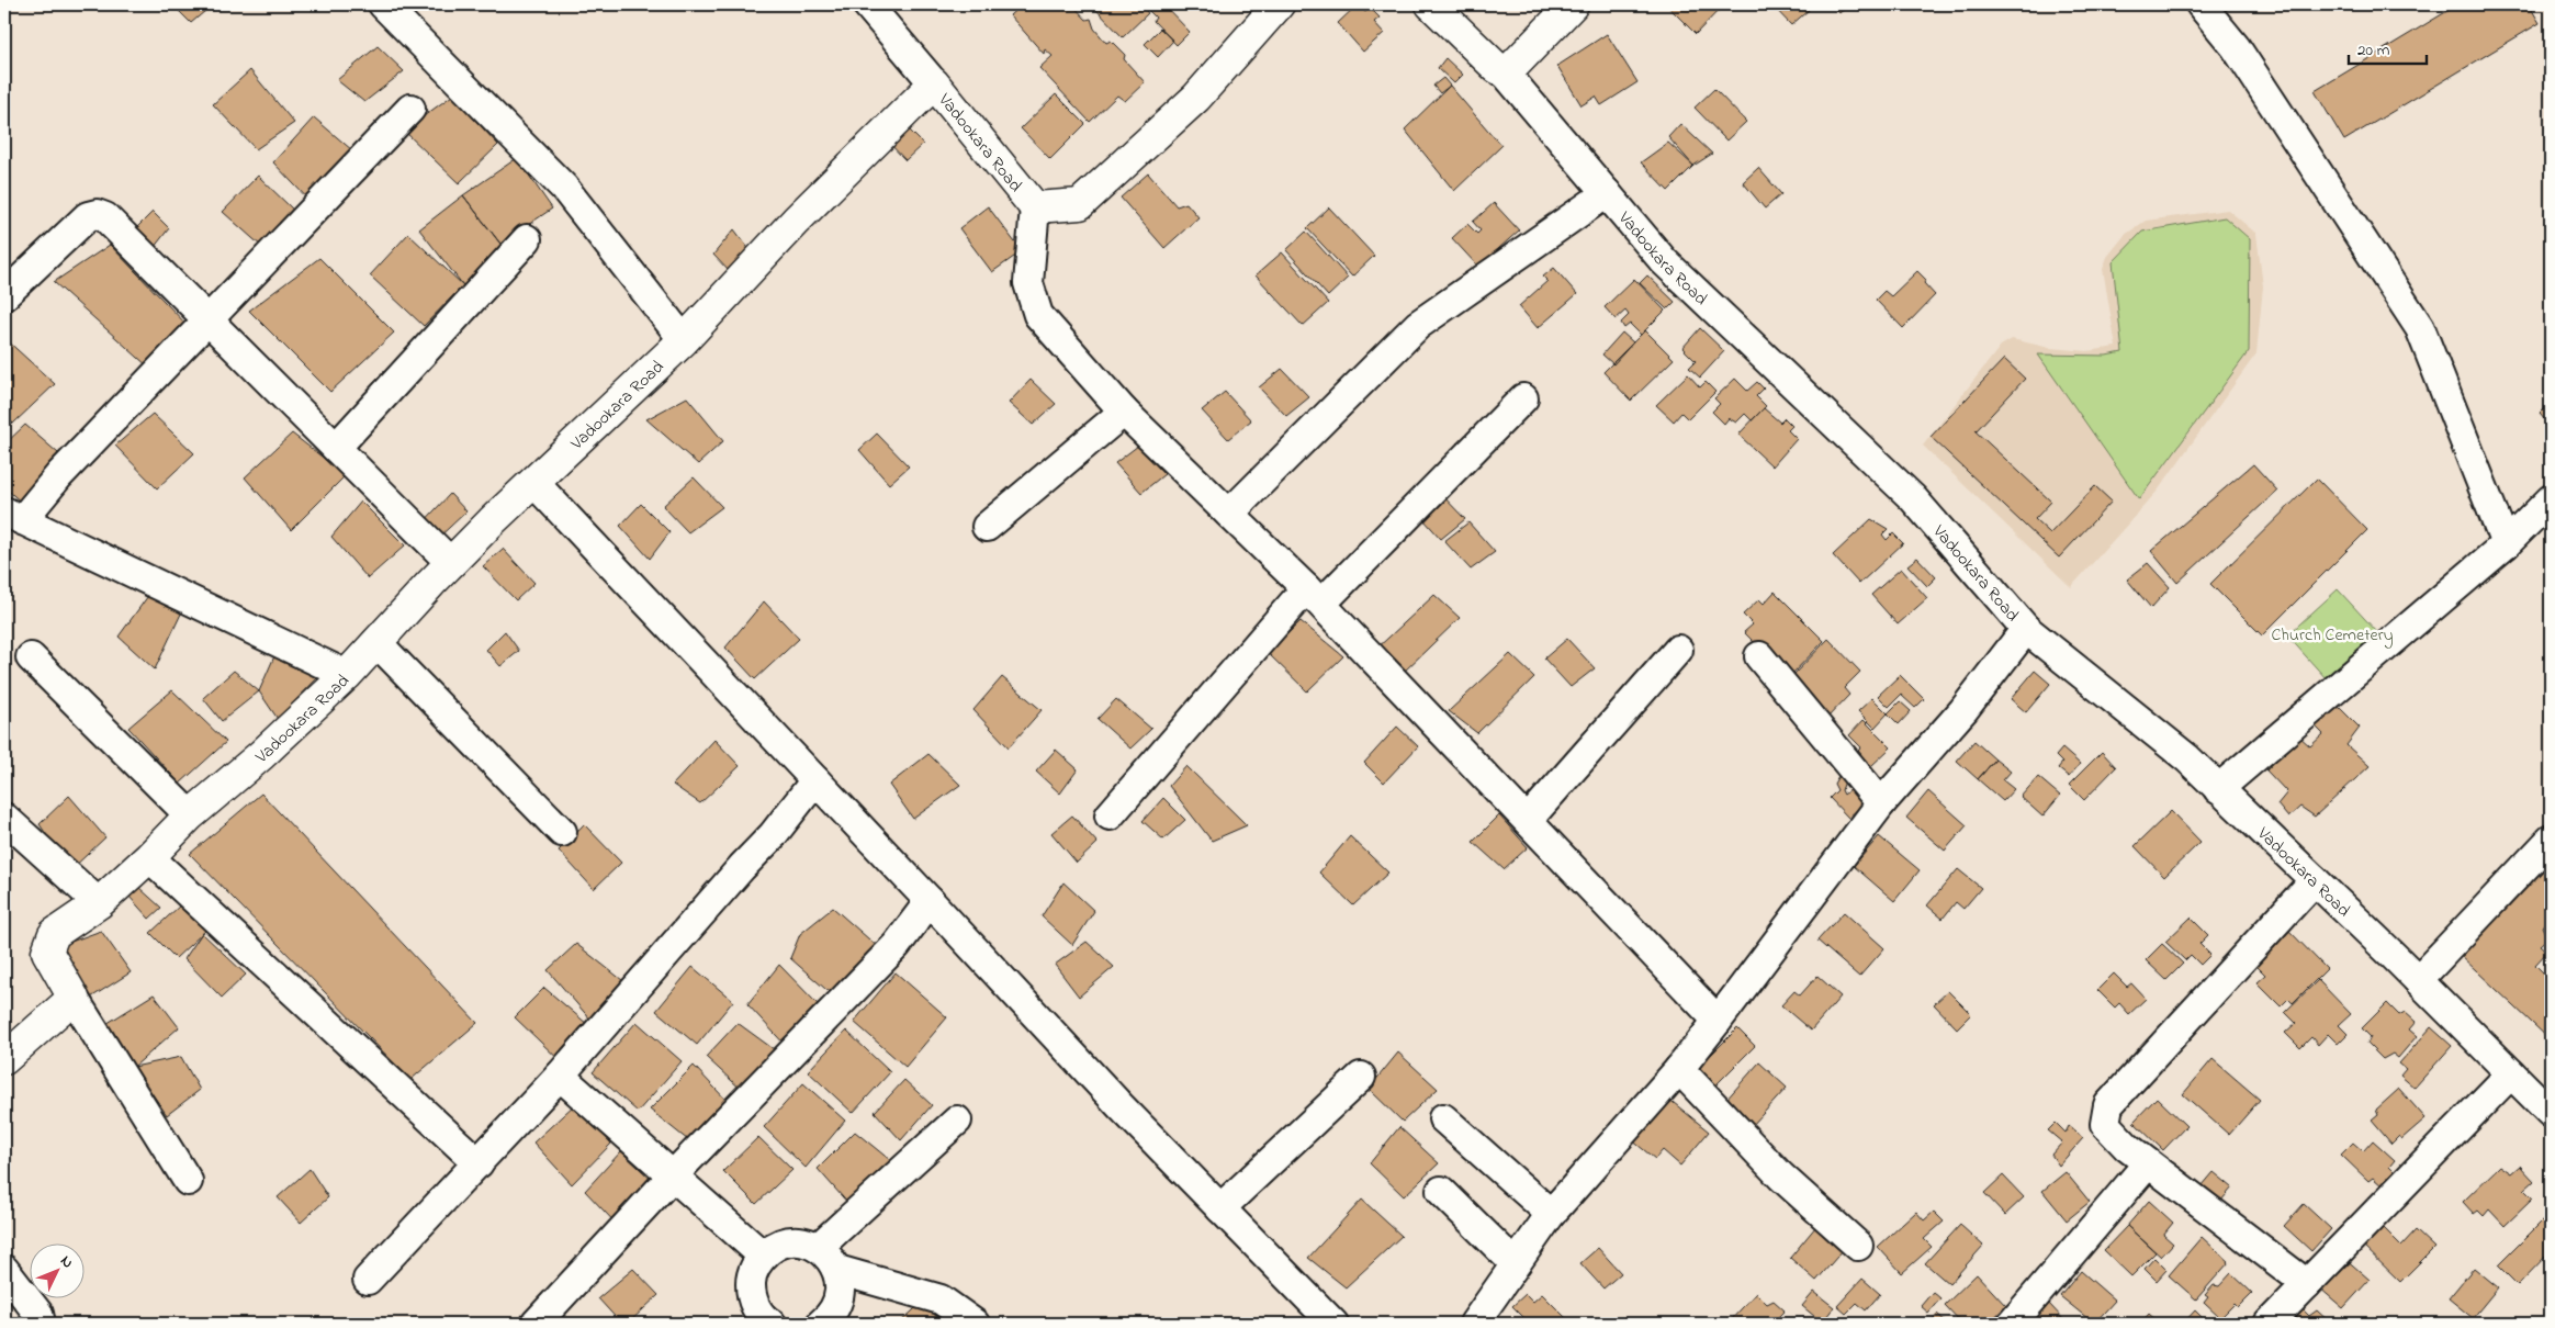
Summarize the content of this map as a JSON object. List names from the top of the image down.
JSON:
{
  "streets": {
    "main road": ["Vadookara Road"]
  },
  "parks": ["Church Cemetery"],
  "scale_bar": "20 m",
  "north": "top right"
}
